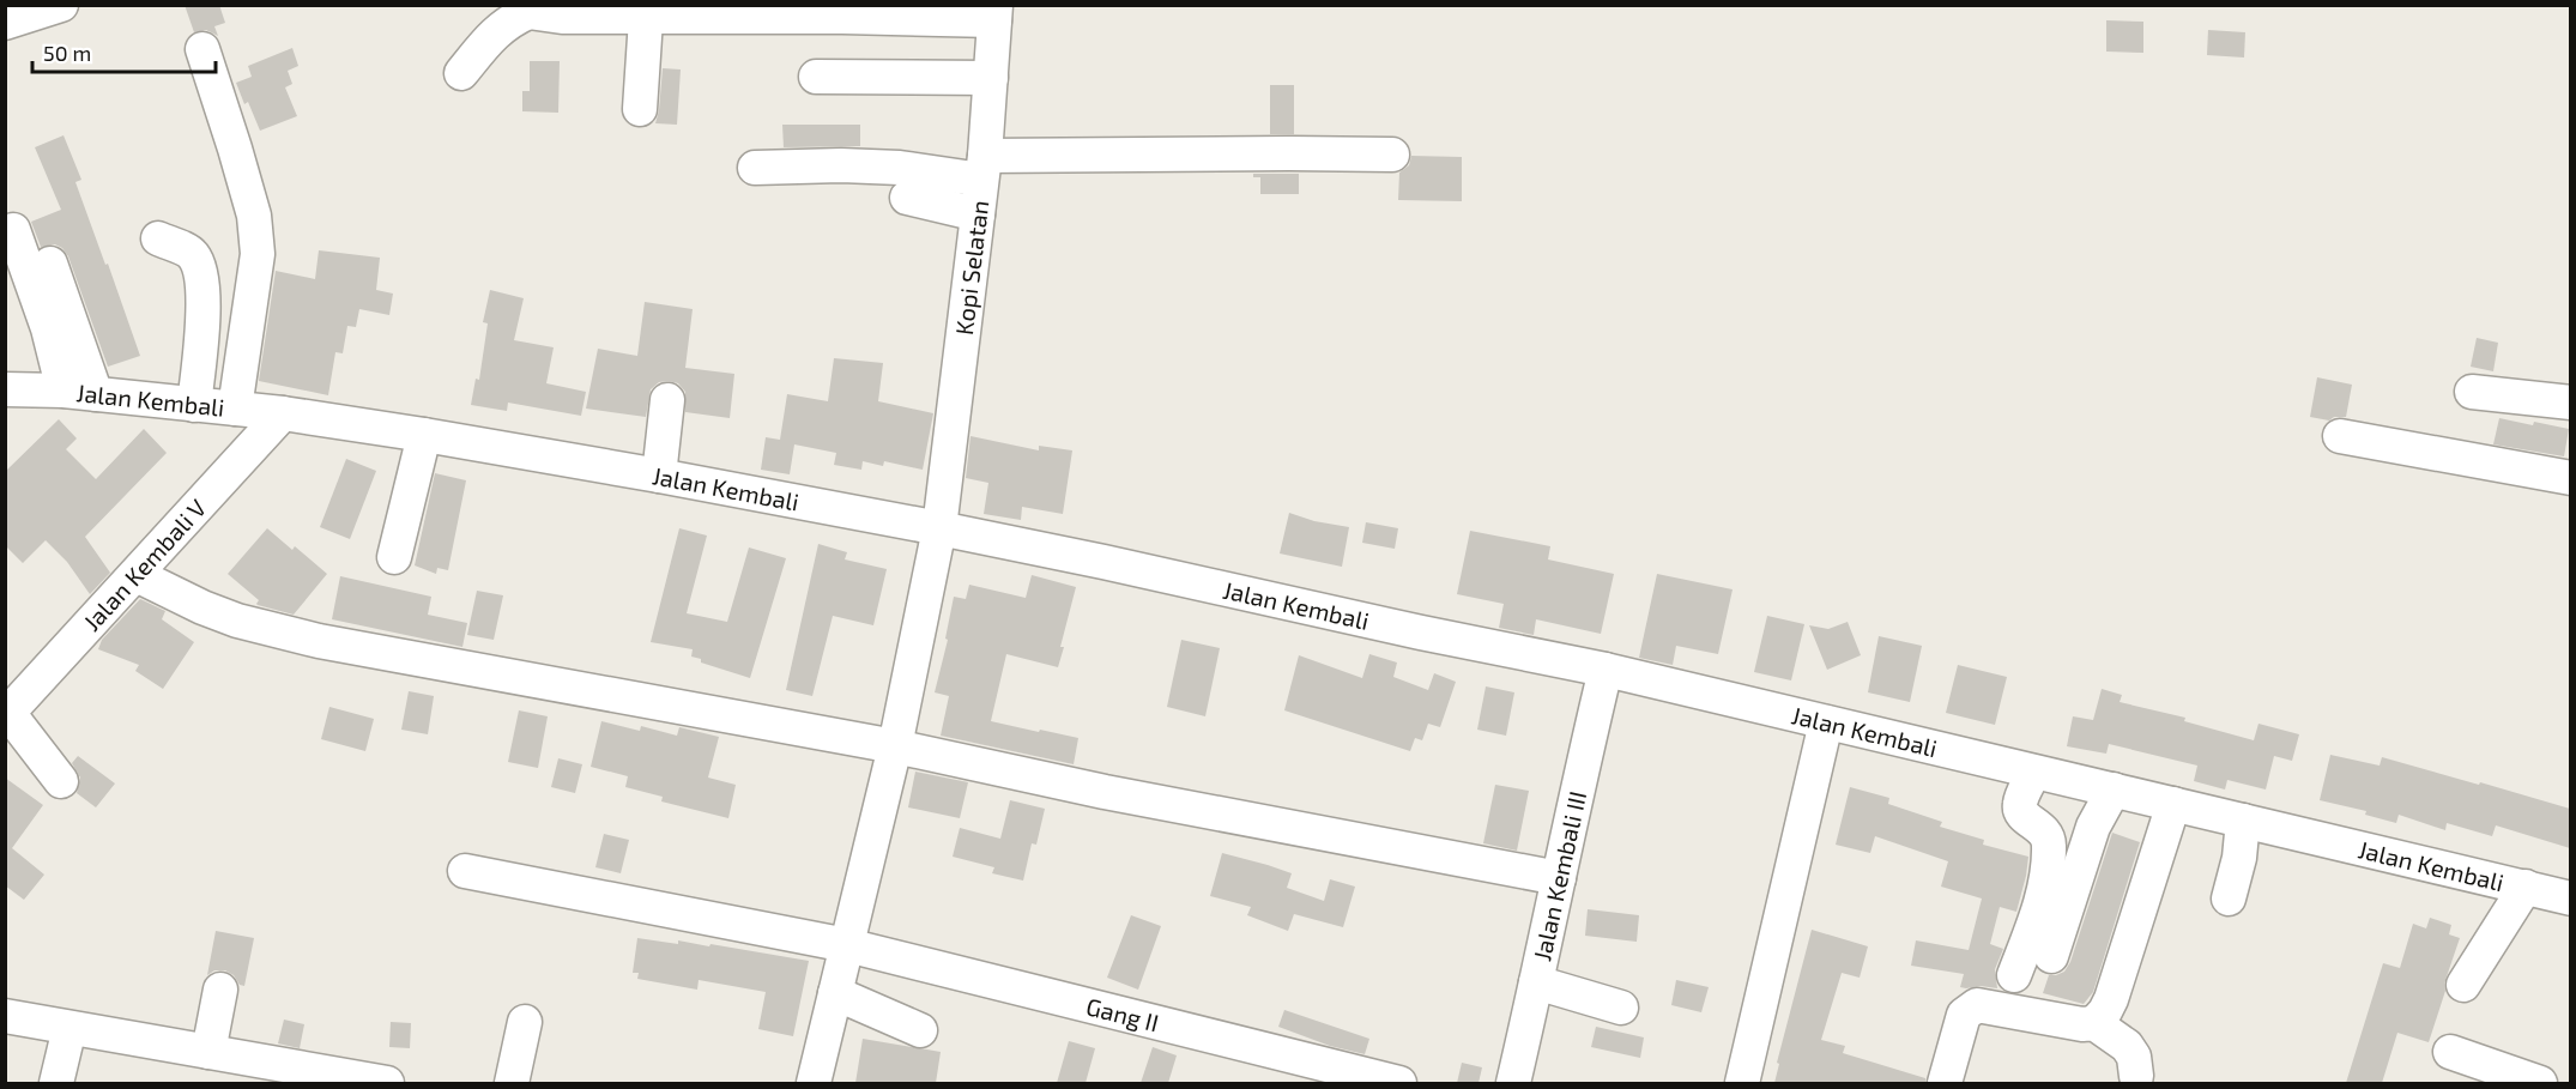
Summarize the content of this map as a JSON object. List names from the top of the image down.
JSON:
{
  "streets": {
    "street": [
      "Kopi Selatan",
      "Jalan Kembali",
      "Jalan Kembali V",
      "Jalan Kembali III",
      "Gang II"
    ]
  },
  "crossings": [
    ["Kopi Selatan", "Jalan Kembali"],
    ["Kopi Selatan", "Gang II"],
    ["Jalan Kembali", "Jalan Kembali V"],
    ["Jalan Kembali", "Jalan Kembali III"]
  ],
  "scale_bar": "50 m"
}
